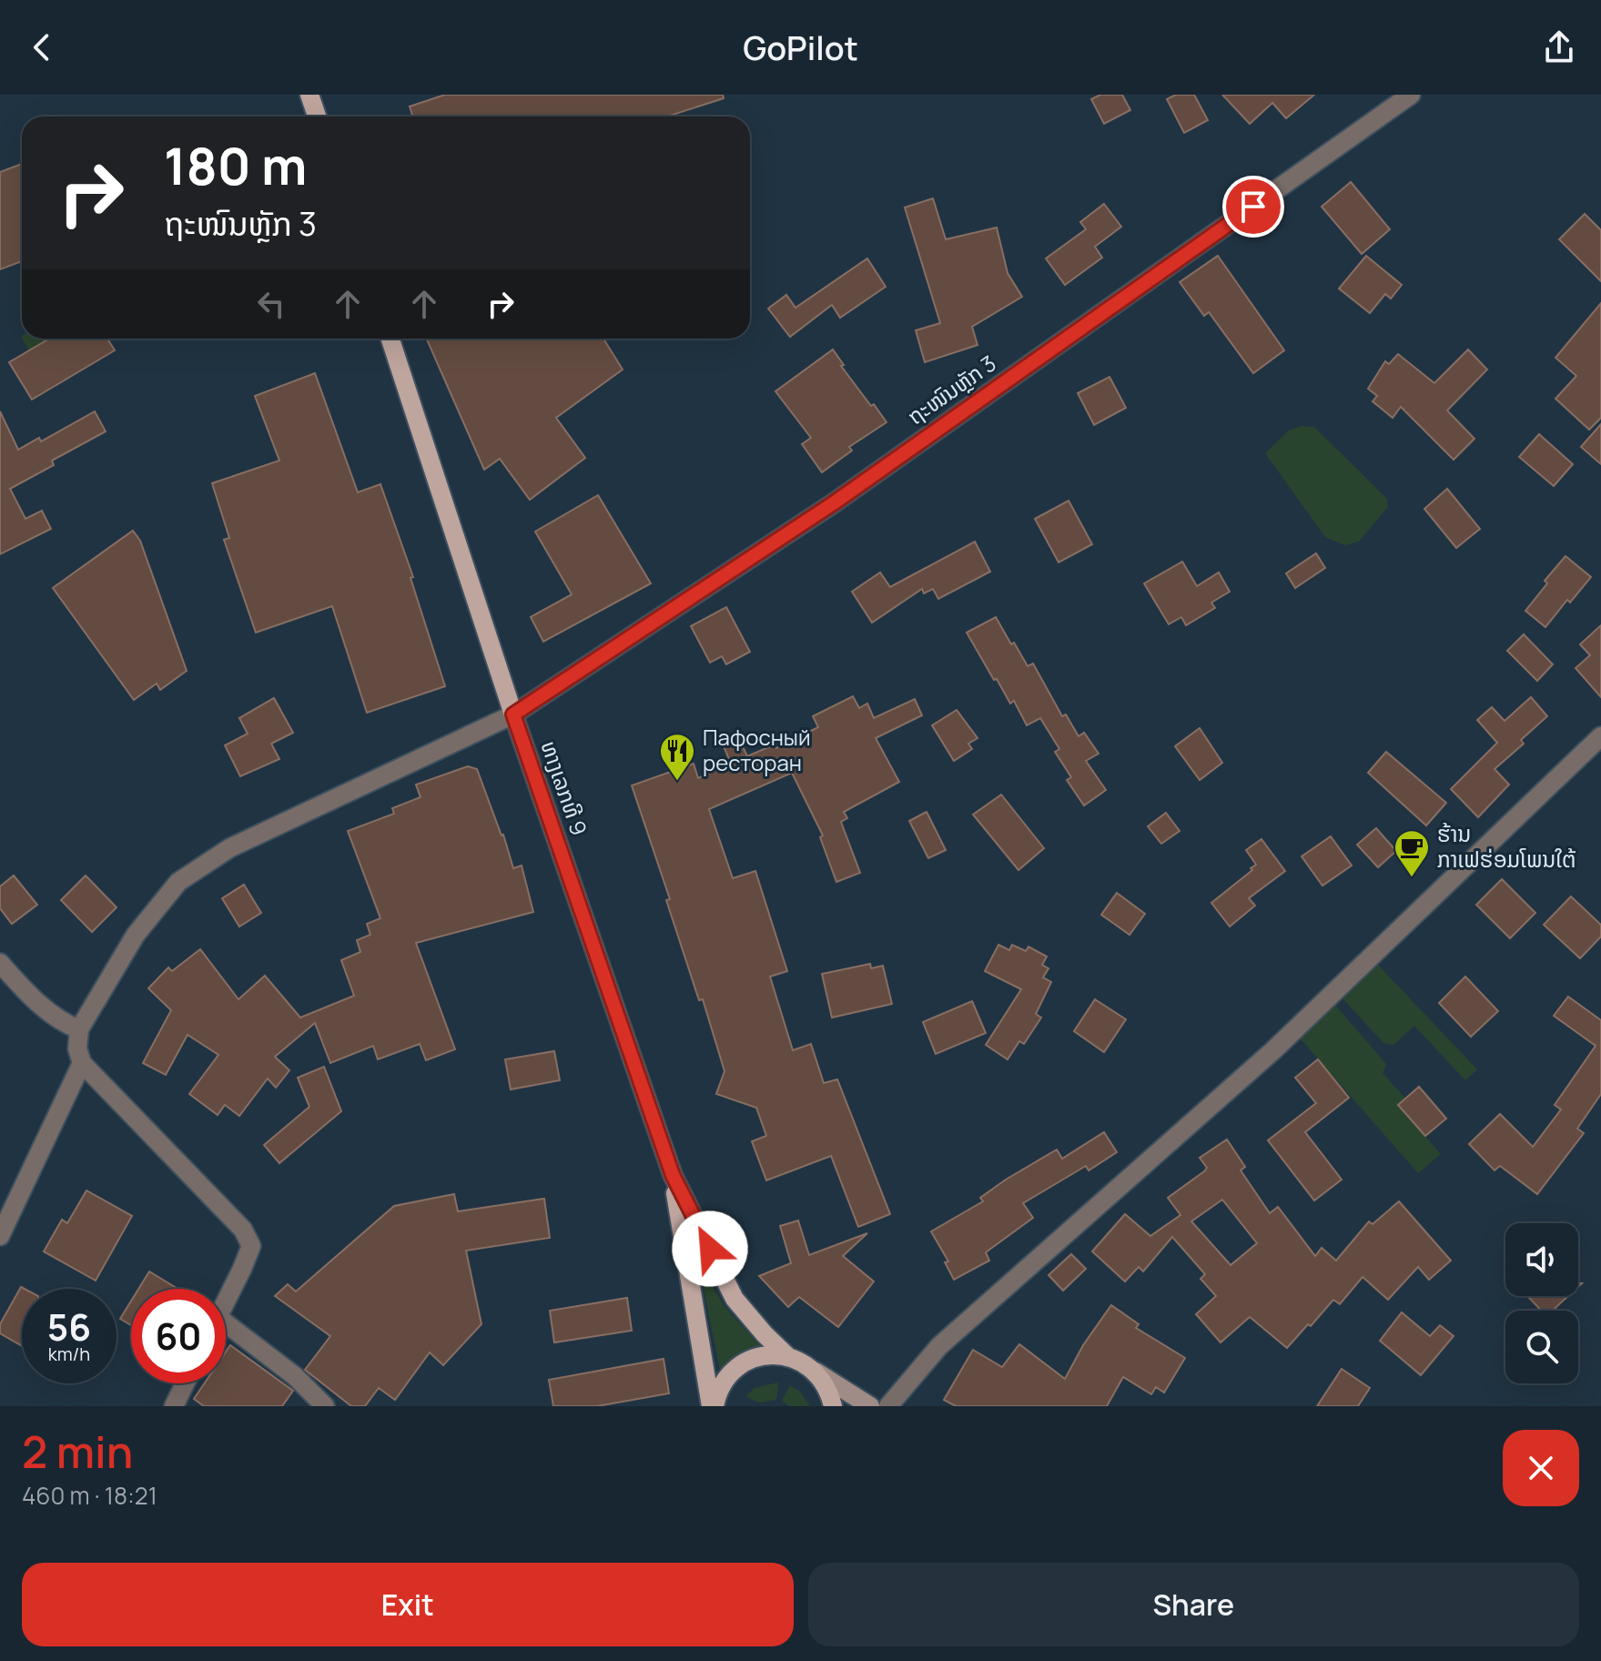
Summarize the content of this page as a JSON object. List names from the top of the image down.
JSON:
{
  "streets": {
    "main road": ["ທາງເລກທີ 9"],
    "street": ["ຖະໜົນຫຼັກ 3"]
  },
  "crossings": [
    ["ຖະໜົນຫຼັກ 3", "ທາງເລກທີ 9"]
  ],
  "places": {
    "restaurant": ["Пафосный ресторан"],
    "cafe": ["ຮ້ານ ກາເຟຮ່ອມໂພນໃຕ້"]
  },
  "page": {
    "header": "GoPilot",
    "turn": ["180 m", "ຖະໜົນຫຼັກ 3"],
    "speed": "56 km/h",
    "limit": "60",
    "heading": ["2 min", "460 m · 18:21"],
    "buttons": ["Exit", "Share"]
  }
}
